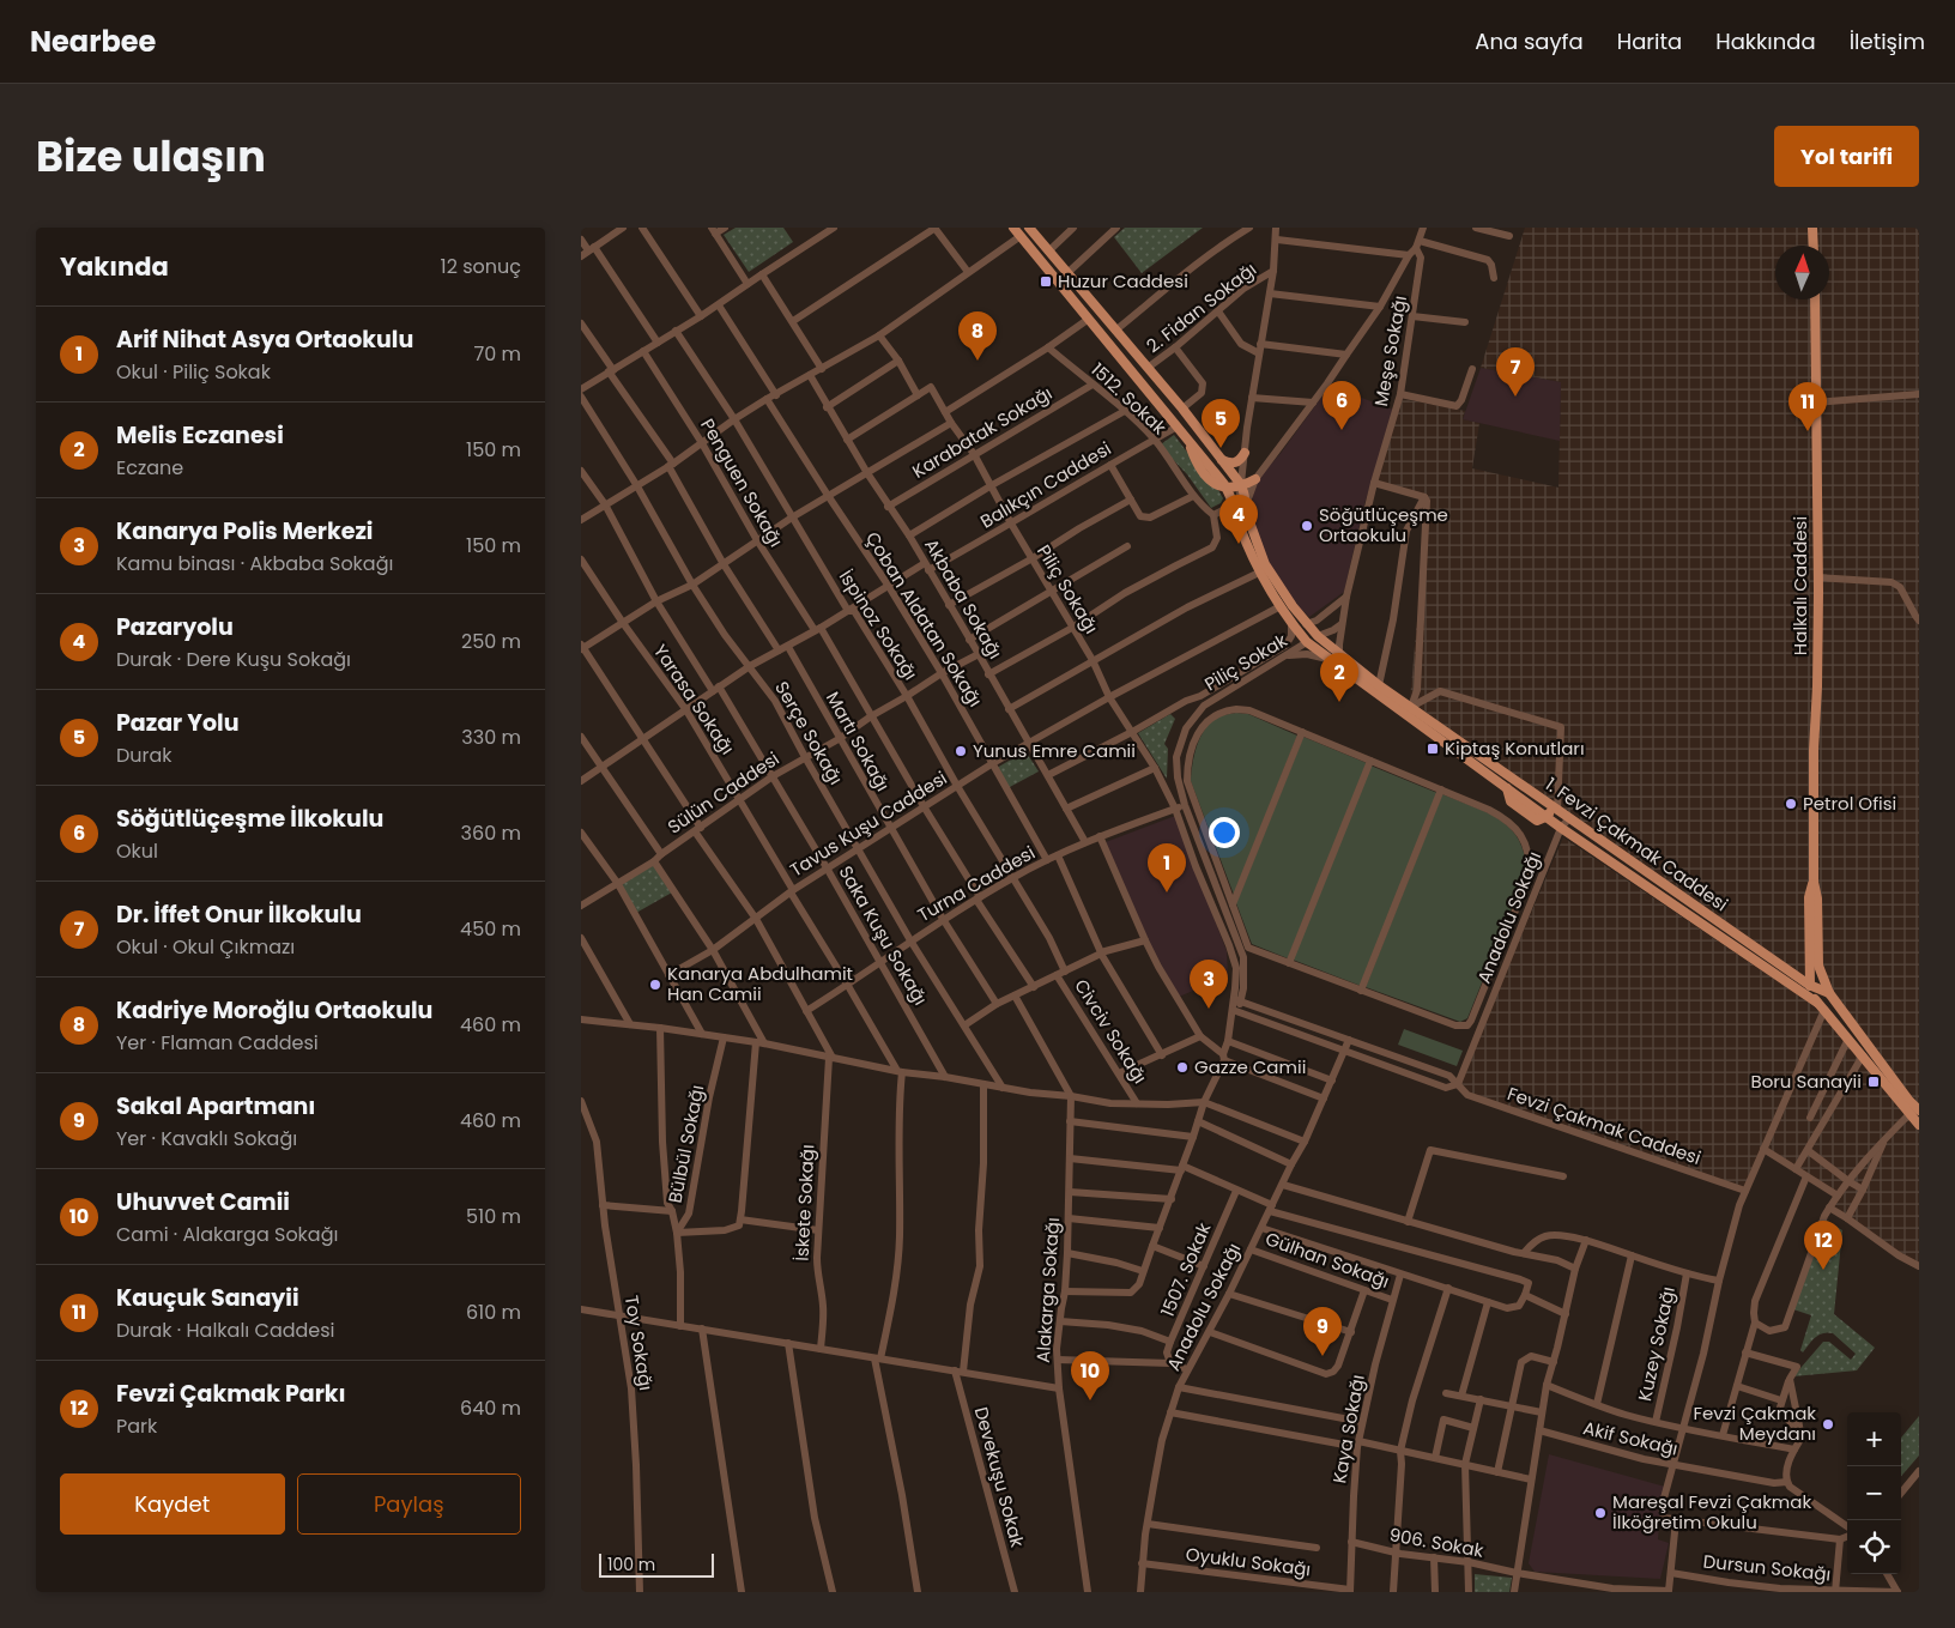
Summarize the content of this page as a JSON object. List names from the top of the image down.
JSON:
{
  "streets": {
    "main road": ["Halkalı Caddesi", "1. Fevzi Çakmak Caddesi"],
    "street": [
      "2. Fidan Sokağı",
      "Meşe Sokağı",
      "1512. Sokak",
      "Karabatak Sokağı",
      "Penguen Sokağı",
      "Balıkçın Caddesi",
      "Piliç Sokağı",
      "Akbaba Sokağı",
      "Çoban Aldatan Sokağı",
      "İspinoz Sokağı",
      "Piliç Sokak",
      "Yarasa Sokağı",
      "Serçe Sokağı",
      "Martı Sokağı",
      "Sülün Caddesi",
      "Tavus Kuşu Caddesi",
      "Turna Caddesi",
      "Anadolu Sokağı",
      "Saka Kuşu Sokağı",
      "Civciv Sokağı",
      "Fevzi Çakmak Caddesi",
      "Bülbül Sokağı",
      "İskete Sokağı",
      "Gülhan Sokağı",
      "1507. Sokak",
      "Alakarga Sokağı",
      "Toy Sokağı",
      "Kuzey Sokağı",
      "Kaya Sokağı",
      "Akif Sokağı",
      "Devekuşu Sokak",
      "906. Sokak",
      "Oyuklu Sokağı",
      "Dursun Sokağı"
    ]
  },
  "crossings": [
    ["Meşe Sokağı", "1. Fevzi Çakmak Caddesi"],
    ["1512. Sokak", "Karabatak Sokağı"],
    ["1512. Sokak", "Balıkçın Caddesi"],
    ["Karabatak Sokağı", "Piliç Sokağı"],
    ["Karabatak Sokağı", "Akbaba Sokağı"],
    ["Penguen Sokağı", "Balıkçın Caddesi"],
    ["Penguen Sokağı", "Sülün Caddesi"],
    ["Penguen Sokağı", "Tavus Kuşu Caddesi"],
    ["Penguen Sokağı", "Turna Caddesi"],
    ["Balıkçın Caddesi", "Piliç Sokağı"],
    ["Balıkçın Caddesi", "Akbaba Sokağı"],
    ["Balıkçın Caddesi", "Çoban Aldatan Sokağı"],
    ["Balıkçın Caddesi", "İspinoz Sokağı"],
    ["Balıkçın Caddesi", "Yarasa Sokağı"],
    ["Balıkçın Caddesi", "Serçe Sokağı"],
    ["Balıkçın Caddesi", "Martı Sokağı"],
    ["Balıkçın Caddesi", "Saka Kuşu Sokağı"],
    ["Halkalı Caddesi", "1. Fevzi Çakmak Caddesi"],
    ["Piliç Sokağı", "Piliç Sokak"],
    ["Piliç Sokağı", "Tavus Kuşu Caddesi"],
    ["Piliç Sokağı", "Turna Caddesi"],
    ["Akbaba Sokağı", "Sülün Caddesi"],
    ["Akbaba Sokağı", "Tavus Kuşu Caddesi"],
    ["Akbaba Sokağı", "Turna Caddesi"],
    ["Çoban Aldatan Sokağı", "Sülün Caddesi"],
    ["Çoban Aldatan Sokağı", "Tavus Kuşu Caddesi"],
    ["Çoban Aldatan Sokağı", "Turna Caddesi"],
    ["İspinoz Sokağı", "Sülün Caddesi"],
    ["İspinoz Sokağı", "Tavus Kuşu Caddesi"],
    ["İspinoz Sokağı", "Turna Caddesi"],
    ["İspinoz Sokağı", "Civciv Sokağı"],
    ["Piliç Sokak", "Turna Caddesi"],
    ["Yarasa Sokağı", "Sülün Caddesi"],
    ["Yarasa Sokağı", "Tavus Kuşu Caddesi"],
    ["Yarasa Sokağı", "Turna Caddesi"],
    ["Serçe Sokağı", "Sülün Caddesi"],
    ["Serçe Sokağı", "Tavus Kuşu Caddesi"],
    ["Serçe Sokağı", "Turna Caddesi"],
    ["Martı Sokağı", "Sülün Caddesi"],
    ["Martı Sokağı", "Tavus Kuşu Caddesi"],
    ["Martı Sokağı", "Turna Caddesi"],
    ["Sülün Caddesi", "Saka Kuşu Sokağı"],
    ["Tavus Kuşu Caddesi", "Saka Kuşu Sokağı"],
    ["1. Fevzi Çakmak Caddesi", "Anadolu Sokağı"],
    ["Turna Caddesi", "Saka Kuşu Sokağı"],
    ["Anadolu Sokağı", "Fevzi Çakmak Caddesi"],
    ["Anadolu Sokağı", "Gülhan Sokağı"],
    ["Anadolu Sokağı", "Oyuklu Sokağı"],
    ["Gülhan Sokağı", "Kaya Sokağı"],
    ["Kaya Sokağı", "906. Sokak"],
    ["Kaya Sokağı", "Oyuklu Sokağı"],
    ["906. Sokak", "Dursun Sokağı"]
  ],
  "places": {
    "transit": ["Huzur Caddesi", "Kiptaş Konutları", "Boru Sanayii"],
    "other": [
      "Söğütlüçeşme Ortaokulu",
      "Yunus Emre Camii",
      "Petrol Ofisi",
      "Kanarya Abdulhamit Han Camii",
      "Gazze Camii",
      "Fevzi Çakmak Meydanı",
      "Mareşal Fevzi Çakmak İlköğretim Okulu"
    ]
  },
  "scale_bar": "100 m",
  "north": "top",
  "page": {
    "header": "Nearbee",
    "nav": [
      "Ana sayfa",
      "Harita",
      "Hakkında",
      "İletişim"
    ],
    "title": "Bize ulaşın",
    "buttons": [
      "Yol tarifi",
      ["Kaydet", "Paylaş"]
    ],
    "heading": ["Yakında", "12 sonuç"],
    "list": [
      {
        "mark": "1",
        "name": "Arif Nihat Asya Ortaokulu",
        "note": "Okul · Piliç Sokak",
        "value": "70 m"
      },
      {
        "mark": "2",
        "name": "Melis Eczanesi",
        "note": "Eczane",
        "value": "150 m"
      },
      {
        "mark": "3",
        "name": "Kanarya Polis Merkezi",
        "note": "Kamu binası · Akbaba Sokağı",
        "value": "150 m"
      },
      {
        "mark": "4",
        "name": "Pazaryolu",
        "note": "Durak · Dere Kuşu Sokağı",
        "value": "250 m"
      },
      {
        "mark": "5",
        "name": "Pazar Yolu",
        "note": "Durak",
        "value": "330 m"
      },
      {
        "mark": "6",
        "name": "Söğütlüçeşme İlkokulu",
        "note": "Okul",
        "value": "360 m"
      },
      {
        "mark": "7",
        "name": "Dr. İffet Onur İlkokulu",
        "note": "Okul · Okul Çıkmazı",
        "value": "450 m"
      },
      {
        "mark": "8",
        "name": "Kadriye Moroğlu Ortaokulu",
        "note": "Yer · Flaman Caddesi",
        "value": "460 m"
      },
      {
        "mark": "9",
        "name": "Sakal Apartmanı",
        "note": "Yer · Kavaklı Sokağı",
        "value": "460 m"
      },
      {
        "mark": "10",
        "name": "Uhuvvet Camii",
        "note": "Cami · Alakarga Sokağı",
        "value": "510 m"
      },
      {
        "mark": "11",
        "name": "Kauçuk Sanayii",
        "note": "Durak · Halkalı Caddesi",
        "value": "610 m"
      },
      {
        "mark": "12",
        "name": "Fevzi Çakmak Parkı",
        "note": "Park",
        "value": "640 m"
      }
    ],
    "pins": [
      "8",
      "7",
      "6",
      "11",
      "5",
      "4",
      "2",
      "1",
      "3",
      "12",
      "9",
      "10"
    ],
    "map_buttons": ["+", "−"],
    "scale": "100 m"
  }
}
